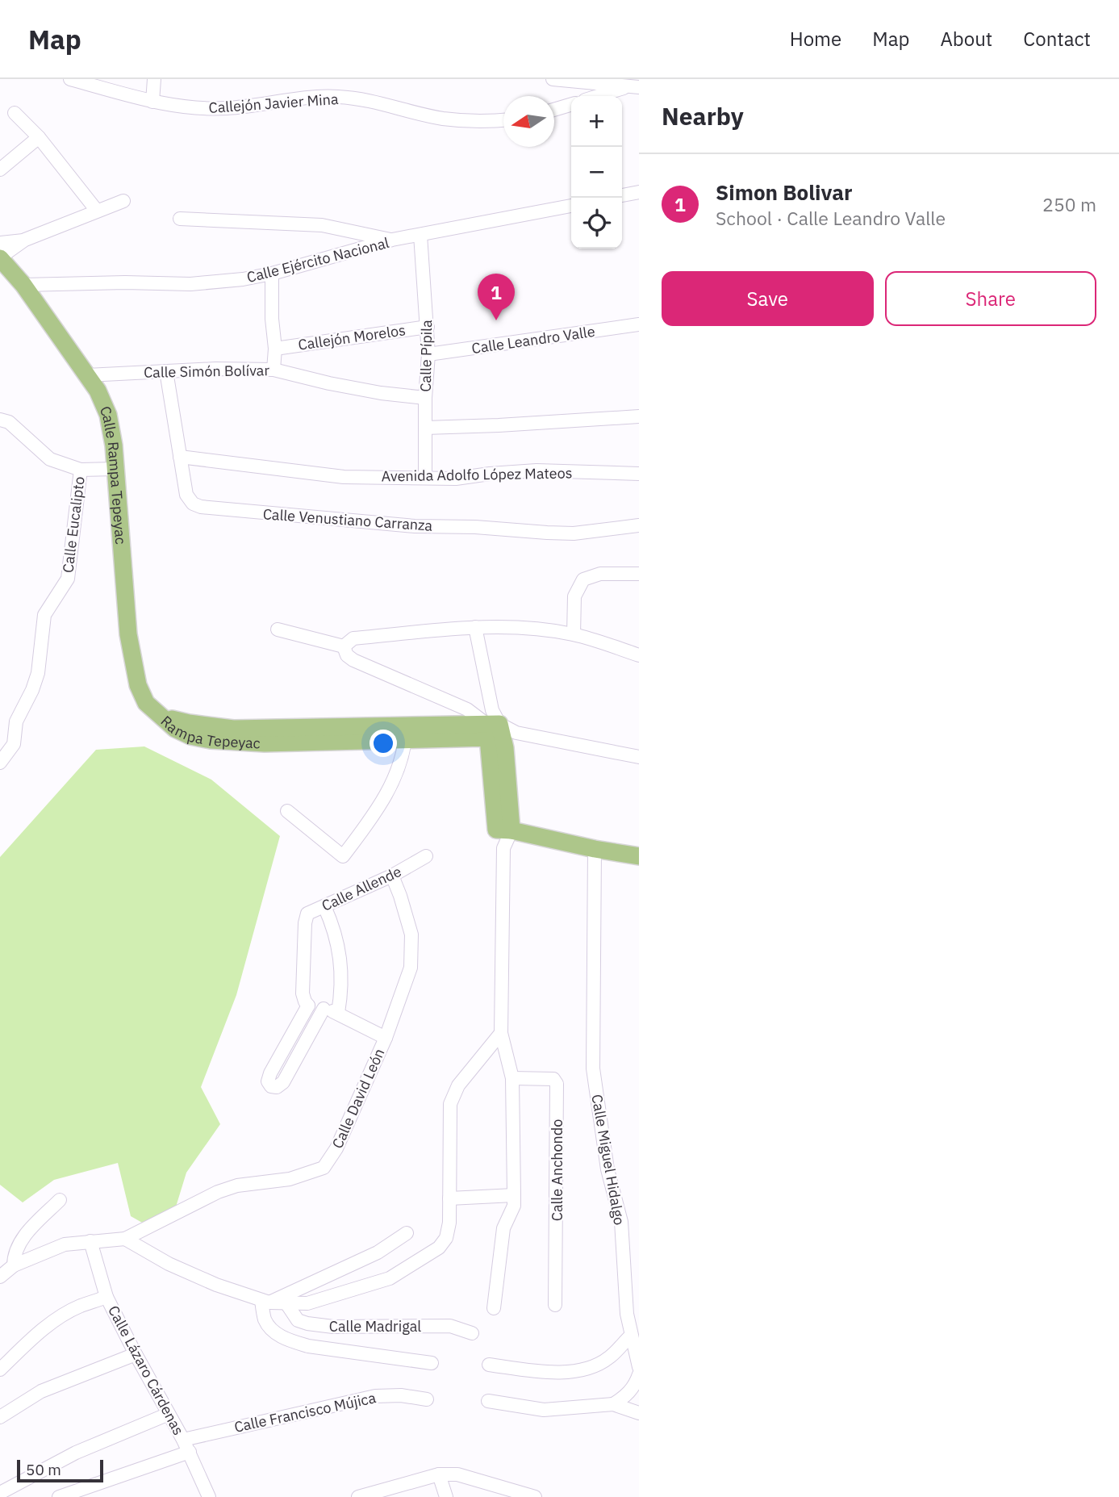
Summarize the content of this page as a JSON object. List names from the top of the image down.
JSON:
{
  "streets": {
    "main road": ["Calle Rampa Tepeyac", "Rampa Tepeyac"],
    "street": [
      "Callejón Javier Mina",
      "Calle Ejército Nacional",
      "Callejón Morelos",
      "Calle Leandro Valle",
      "Calle Pípila",
      "Calle Simón Bolívar",
      "Avenida Adolfo López Mateos",
      "Calle Venustiano Carranza",
      "Calle Eucalipto",
      "Calle Allende",
      "Calle David León",
      "Calle Miguel Hidalgo",
      "Calle Anchondo",
      "Calle Madrigal",
      "Calle Lázaro Cárdenas",
      "Calle Francisco Mújica"
    ]
  },
  "crossings": [
    ["Calle Ejército Nacional", "Calle Pípila"],
    ["Calle Ejército Nacional", "Calle Rampa Tepeyac"],
    ["Callejón Morelos", "Calle Pípila"],
    ["Calle Leandro Valle", "Calle Pípila"],
    ["Calle Pípila", "Calle Simón Bolívar"],
    ["Calle Pípila", "Avenida Adolfo López Mateos"],
    ["Calle Simón Bolívar", "Calle Rampa Tepeyac"],
    ["Calle Simón Bolívar", "Calle Venustiano Carranza"],
    ["Avenida Adolfo López Mateos", "Calle Venustiano Carranza"],
    ["Calle Rampa Tepeyac", "Rampa Tepeyac"],
    ["Calle Allende", "Calle David León"],
    ["Calle Lázaro Cárdenas", "Calle Francisco Mújica"]
  ],
  "scale_bar": "50 m",
  "north": "left",
  "page": {
    "header": "Map",
    "nav": [
      "Home",
      "Map",
      "About",
      "Contact"
    ],
    "heading": "Nearby",
    "map_buttons": ["+", "−"],
    "list": [
      {
        "mark": "1",
        "name": "Simon Bolivar",
        "note": "School · Calle Leandro Valle",
        "value": "250 m"
      }
    ],
    "buttons": ["Save", "Share"],
    "pins": "1",
    "scale": "50 m"
  }
}
